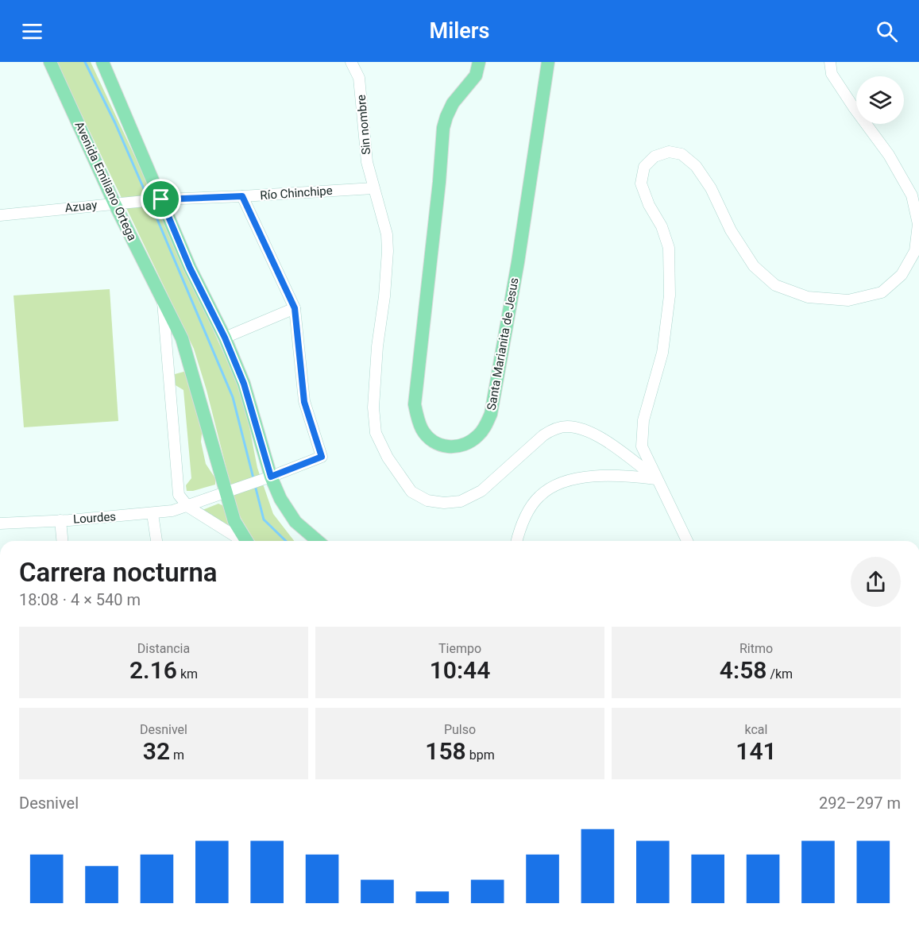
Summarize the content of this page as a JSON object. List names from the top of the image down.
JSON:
{
  "streets": {
    "main road": ["Avenida Emiliano Ortega", "Santa Marianita de Jesus"],
    "street": [
      "Sin nombre",
      "Río Chinchipe",
      "Azuay",
      "Lourdes"
    ]
  },
  "crossings": [
    ["Sin nombre", "Río Chinchipe"],
    ["Avenida Emiliano Ortega", "Azuay"],
    ["Avenida Emiliano Ortega", "Lourdes"],
    ["Río Chinchipe", "Azuay"]
  ],
  "page": {
    "header": "Milers",
    "heading": ["Carrera nocturna", "18:08 · 4 × 540 m"],
    "stats": [
      ["Distancia", "2.16 km"],
      ["Tiempo", "10:44"],
      ["Ritmo", "4:58 /km"],
      ["Desnivel", "32 m"],
      ["Pulso", "158 bpm"],
      ["kcal", "141"]
    ],
    "chart": ["Desnivel", "292–297 m"]
  }
}
